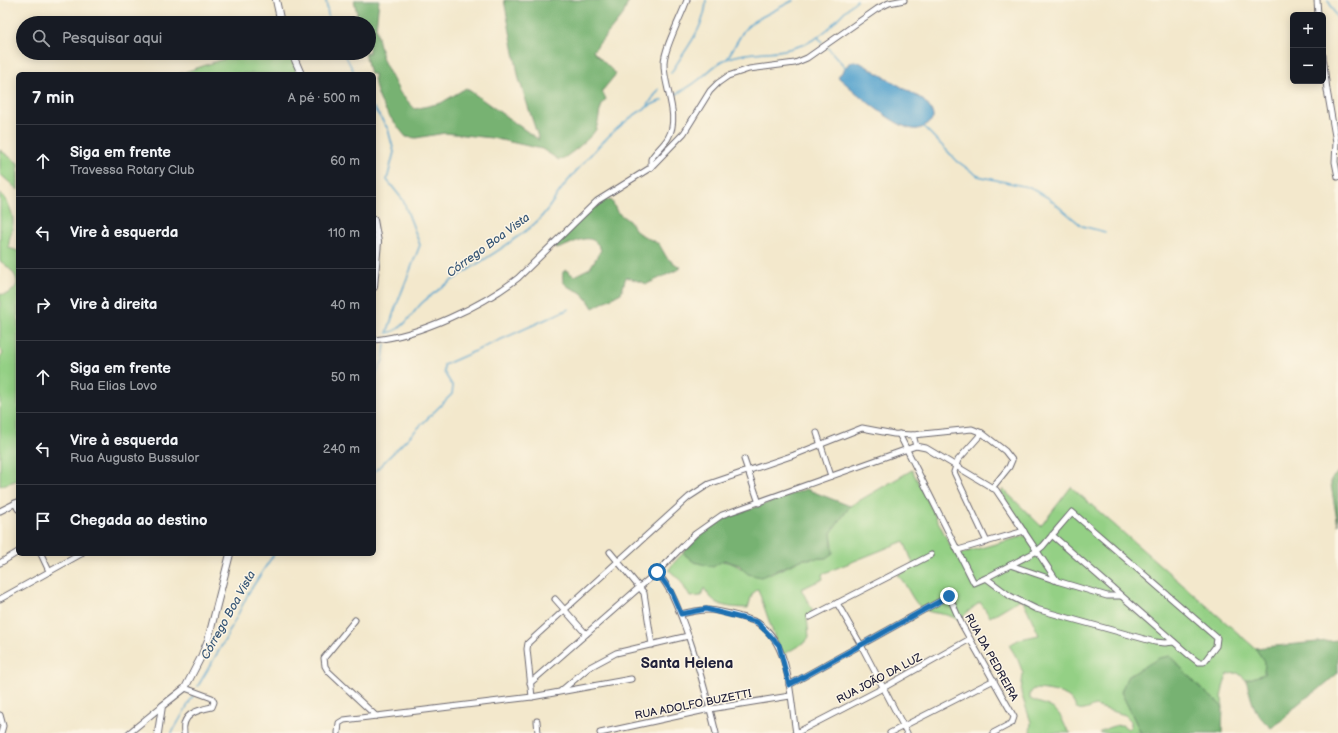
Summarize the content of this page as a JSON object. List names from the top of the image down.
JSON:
{
  "streets": {
    "street": ["RUA DA PEDREIRA", "RUA JOÃO DA LUZ", "RUA ADOLFO BUZETTI"]
  },
  "crossings": [
    ["RUA DA PEDREIRA", "RUA JOÃO DA LUZ"]
  ],
  "districts": ["Santa Helena"],
  "water": ["Córrego Boa Vista"],
  "page": {
    "map_buttons": ["+", "−"],
    "search": "Pesquisar aqui",
    "heading": ["7 min", "A pé · 500 m"],
    "list": [
      ["Siga em frente", "Travessa Rotary Club", "60 m"],
      ["Vire à esquerda", "110 m"],
      ["Vire à direita", "40 m"],
      ["Siga em frente", "Rua Elias Lovo", "50 m"],
      ["Vire à esquerda", "Rua Augusto Bussulor", "240 m"],
      "Chegada ao destino"
    ]
  }
}
